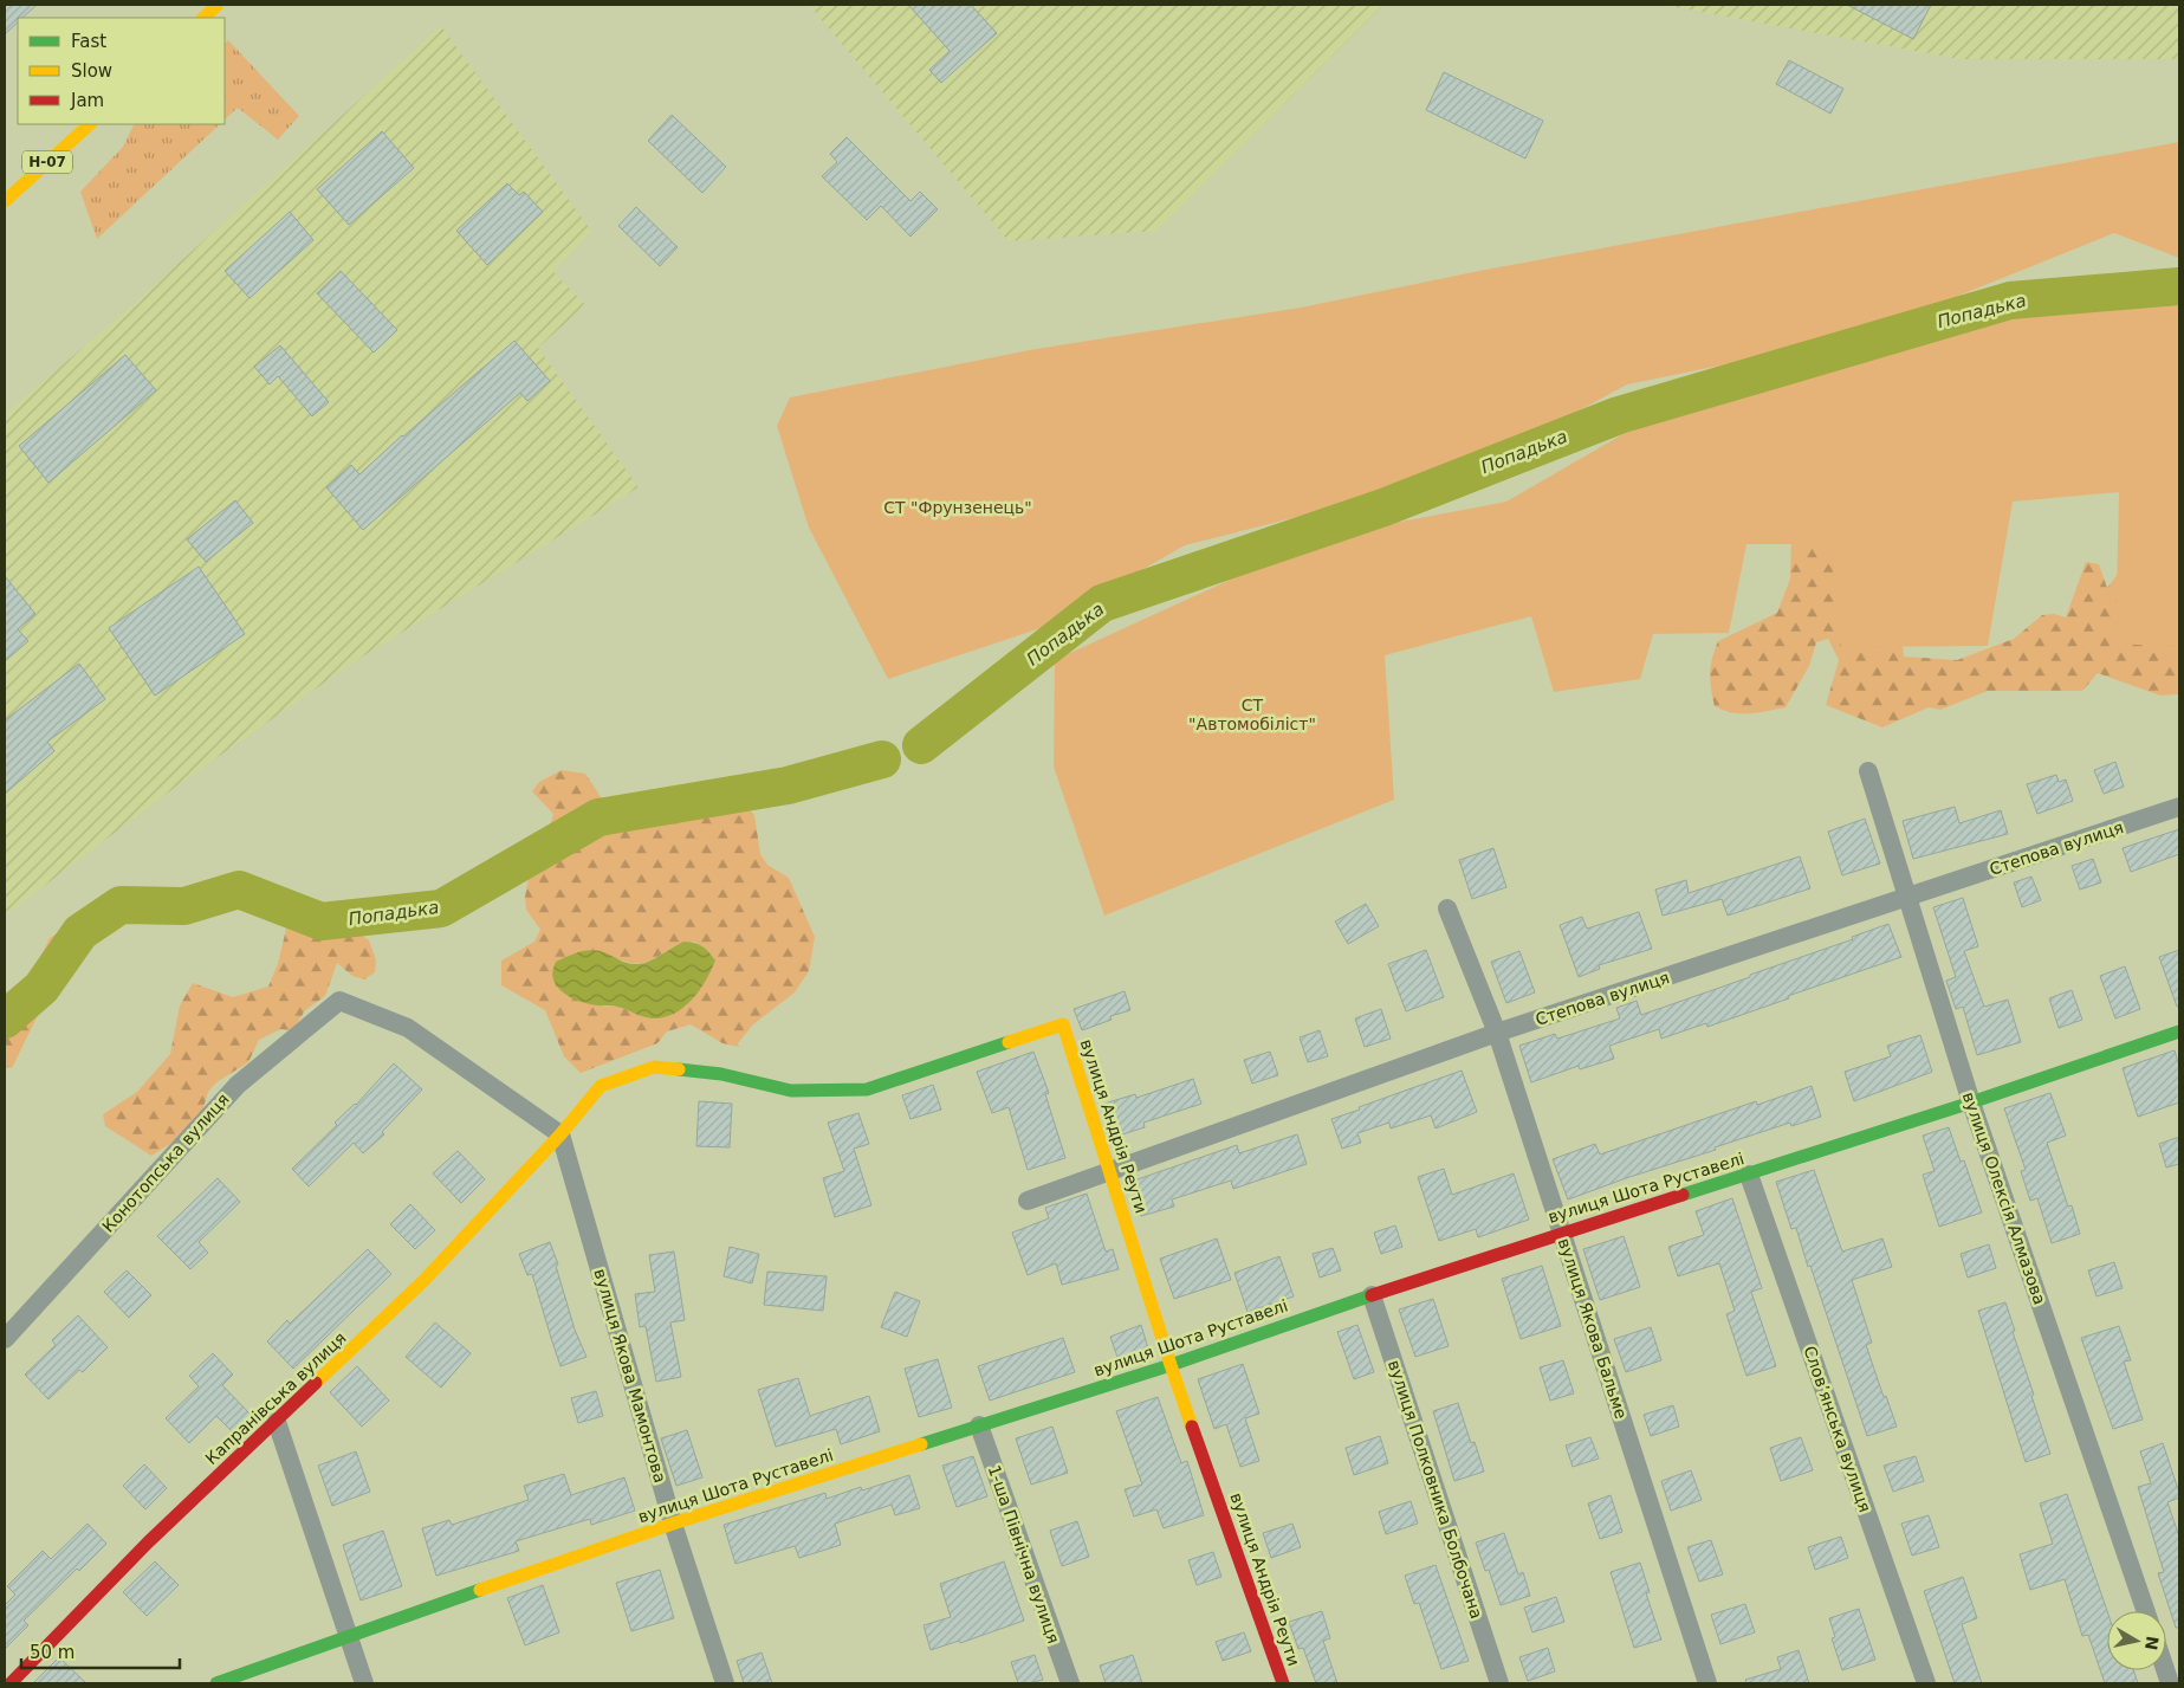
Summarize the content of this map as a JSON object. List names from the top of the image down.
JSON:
{
  "streets": {
    "street": [
      "Н-07",
      "Степова вулиця",
      "вулиця Андрія Реути",
      "Конотопська вулиця",
      "вулиця Шота Руставелі",
      "вулиця Олексія Алмазова",
      "вулиця Якова Бальме",
      "вулиця Якова Мамонтова",
      "Капранівська вулиця",
      "Словʼянська вулиця",
      "вулиця Полковника Болбочана",
      "1-ша Північна вулиця"
    ]
  },
  "crossings": [
    ["Степова вулиця", "вулиця Андрія Реути"],
    ["Степова вулиця", "вулиця Олексія Алмазова"],
    ["Степова вулиця", "вулиця Якова Бальме"],
    ["вулиця Андрія Реути", "Конотопська вулиця"],
    ["вулиця Андрія Реути", "вулиця Шота Руставелі"],
    ["вулиця Андрія Реути", "вулиця Якова Мамонтова"],
    ["вулиця Андрія Реути", "Капранівська вулиця"],
    ["Конотопська вулиця", "вулиця Якова Мамонтова"],
    ["Конотопська вулиця", "Капранівська вулиця"],
    ["вулиця Шота Руставелі", "вулиця Олексія Алмазова"],
    ["вулиця Шота Руставелі", "вулиця Якова Бальме"],
    ["вулиця Шота Руставелі", "вулиця Якова Мамонтова"],
    ["вулиця Шота Руставелі", "Словʼянська вулиця"],
    ["вулиця Шота Руставелі", "вулиця Полковника Болбочана"],
    ["вулиця Шота Руставелі", "1-ша Північна вулиця"],
    ["вулиця Якова Мамонтова", "Капранівська вулиця"]
  ],
  "water": ["Попадька"],
  "parks": ["СТ \"Фрунзенець\"", "СТ \"Автомобіліст\""],
  "legend": ["Fast", "Slow", "Jam"],
  "scale_bar": "50 m",
  "north": "right"
}
